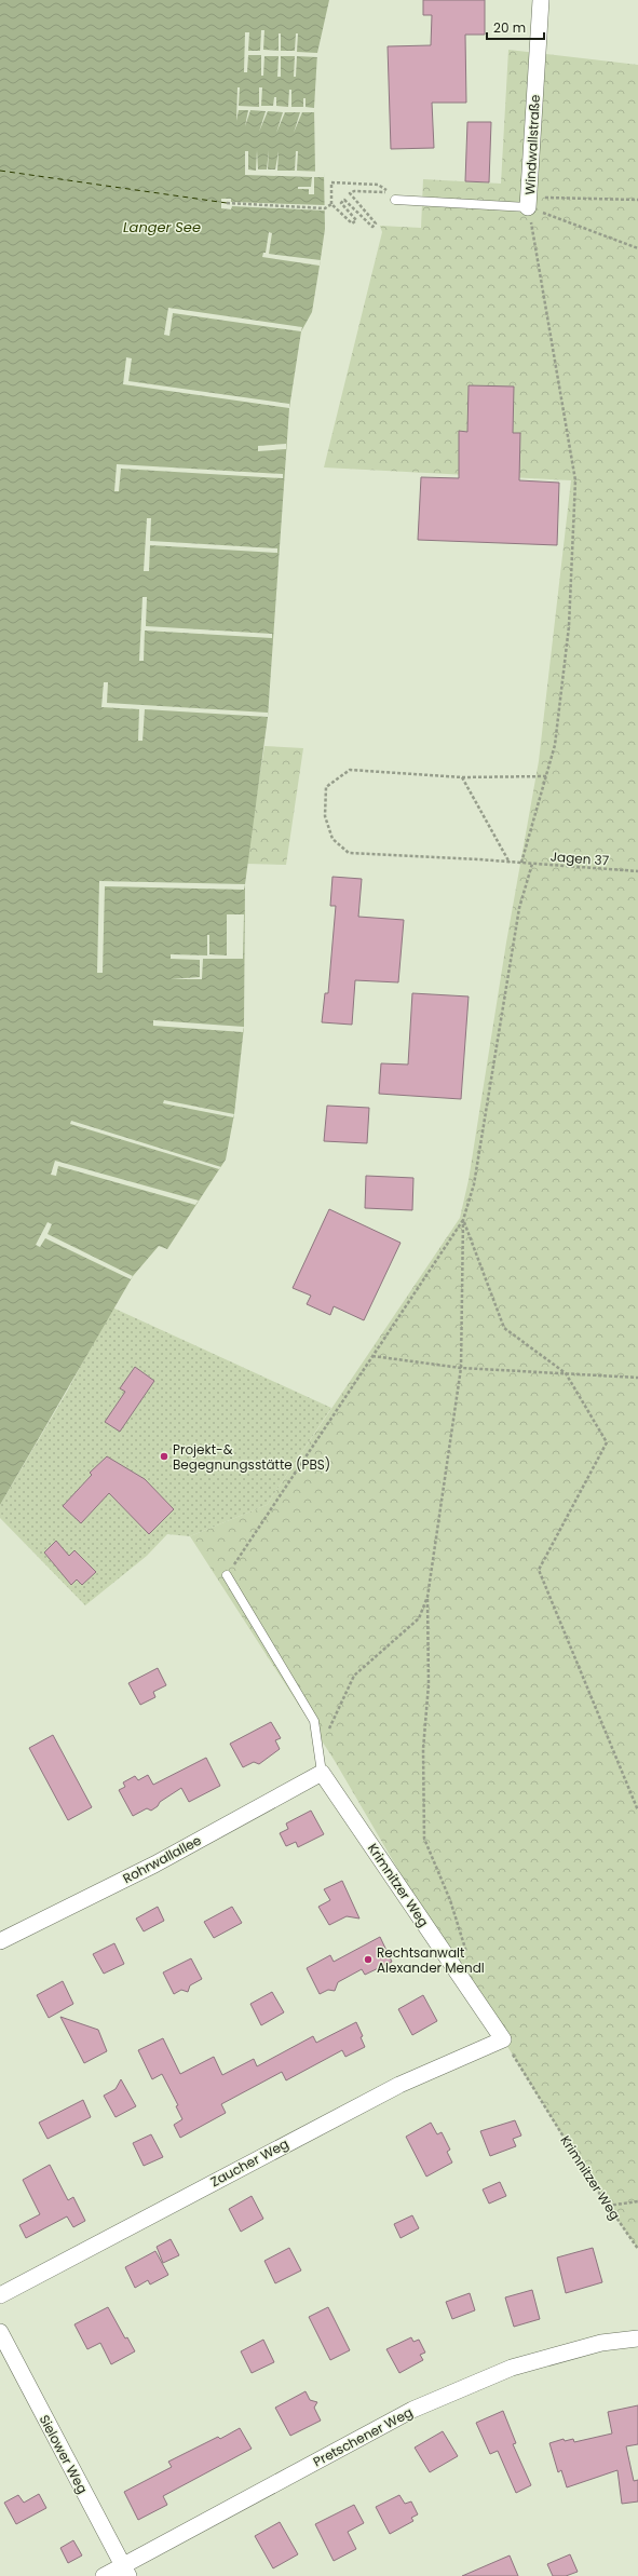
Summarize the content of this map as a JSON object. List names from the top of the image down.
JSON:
{
  "streets": {
    "street": [
      "Windwallstraße",
      "Rohrwallallee",
      "Krimnitzer Weg",
      "Zaucher Weg",
      "Pretschener Weg",
      "Sielower Weg"
    ],
    "path": ["Jagen 37"]
  },
  "crossings": [
    ["Rohrwallallee", "Krimnitzer Weg"],
    ["Krimnitzer Weg", "Zaucher Weg"],
    ["Pretschener Weg", "Sielower Weg"]
  ],
  "water": ["Langer See"],
  "places": ["Projekt-& Begegnungsstätte (PBS)", "Rechtsanwalt Alexander Mendl"],
  "scale_bar": "20 m"
}
